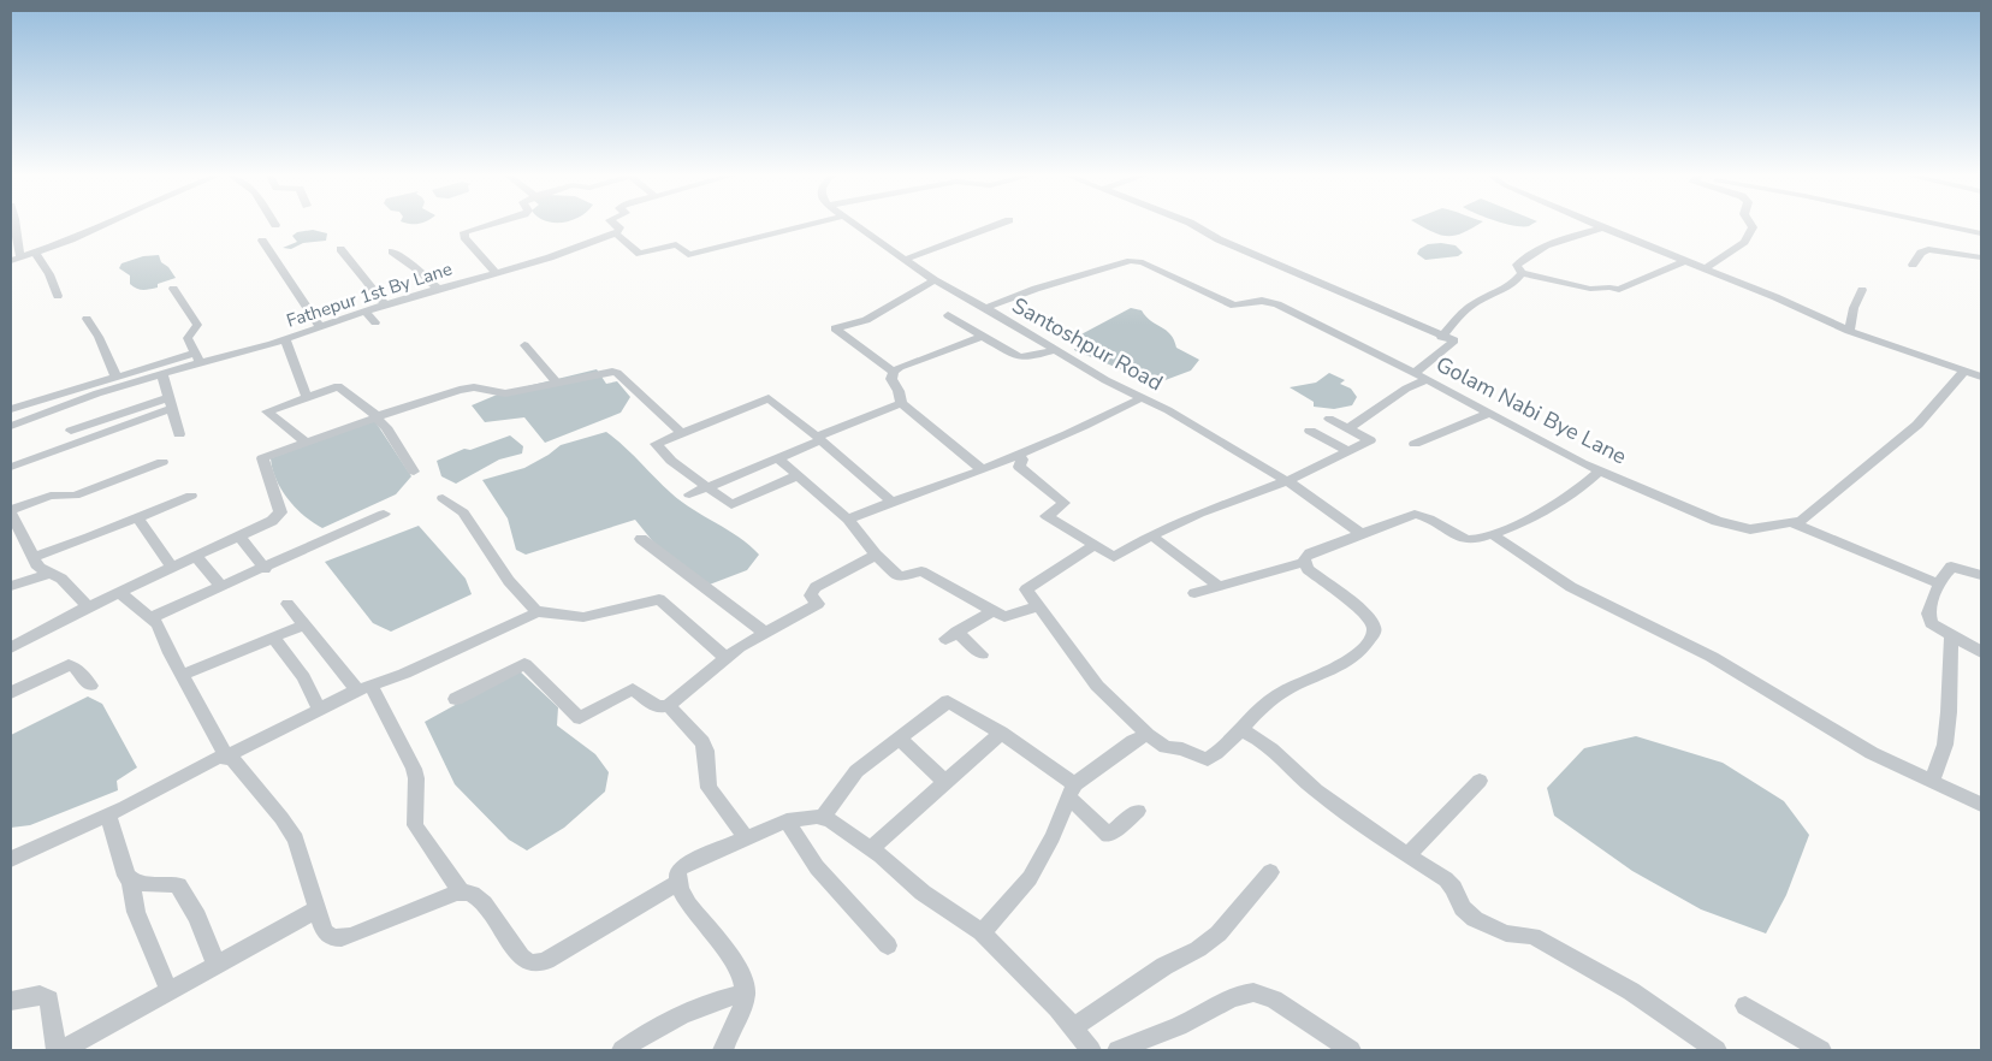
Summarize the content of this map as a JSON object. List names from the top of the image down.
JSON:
{
  "streets": {
    "street": ["Fathepur 1st By Lane", "Santoshpur Road", "Golam Nabi Bye Lane"]
  },
  "crossings": [
    ["Santoshpur Road", "Golam Nabi Bye Lane"]
  ]
}
